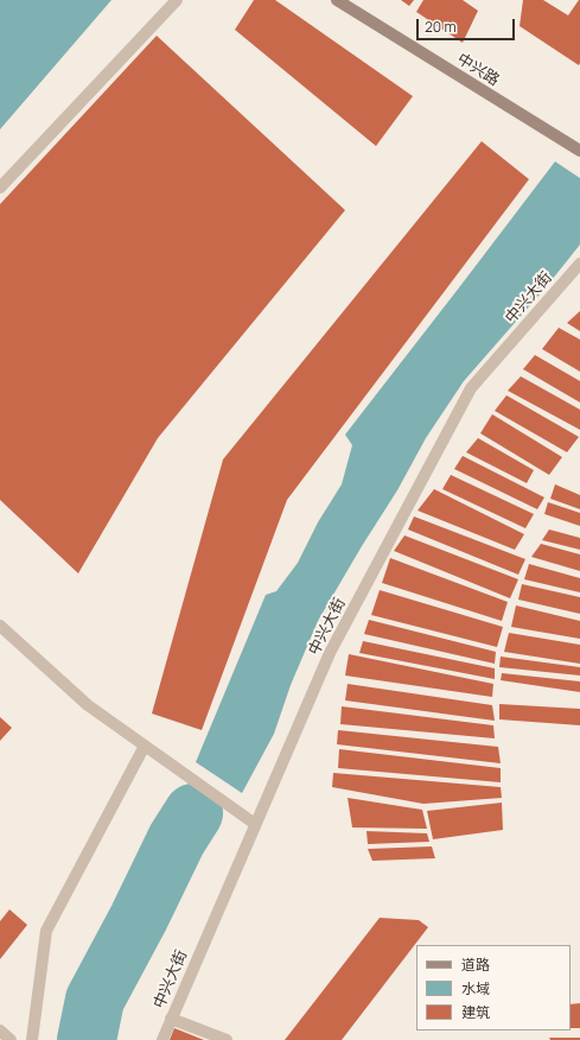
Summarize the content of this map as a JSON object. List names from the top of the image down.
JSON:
{
  "streets": {
    "main road": ["中兴路"],
    "street": ["中兴大街"]
  },
  "legend": ["道路", "水域", "建筑"],
  "scale_bar": "20 m"
}
